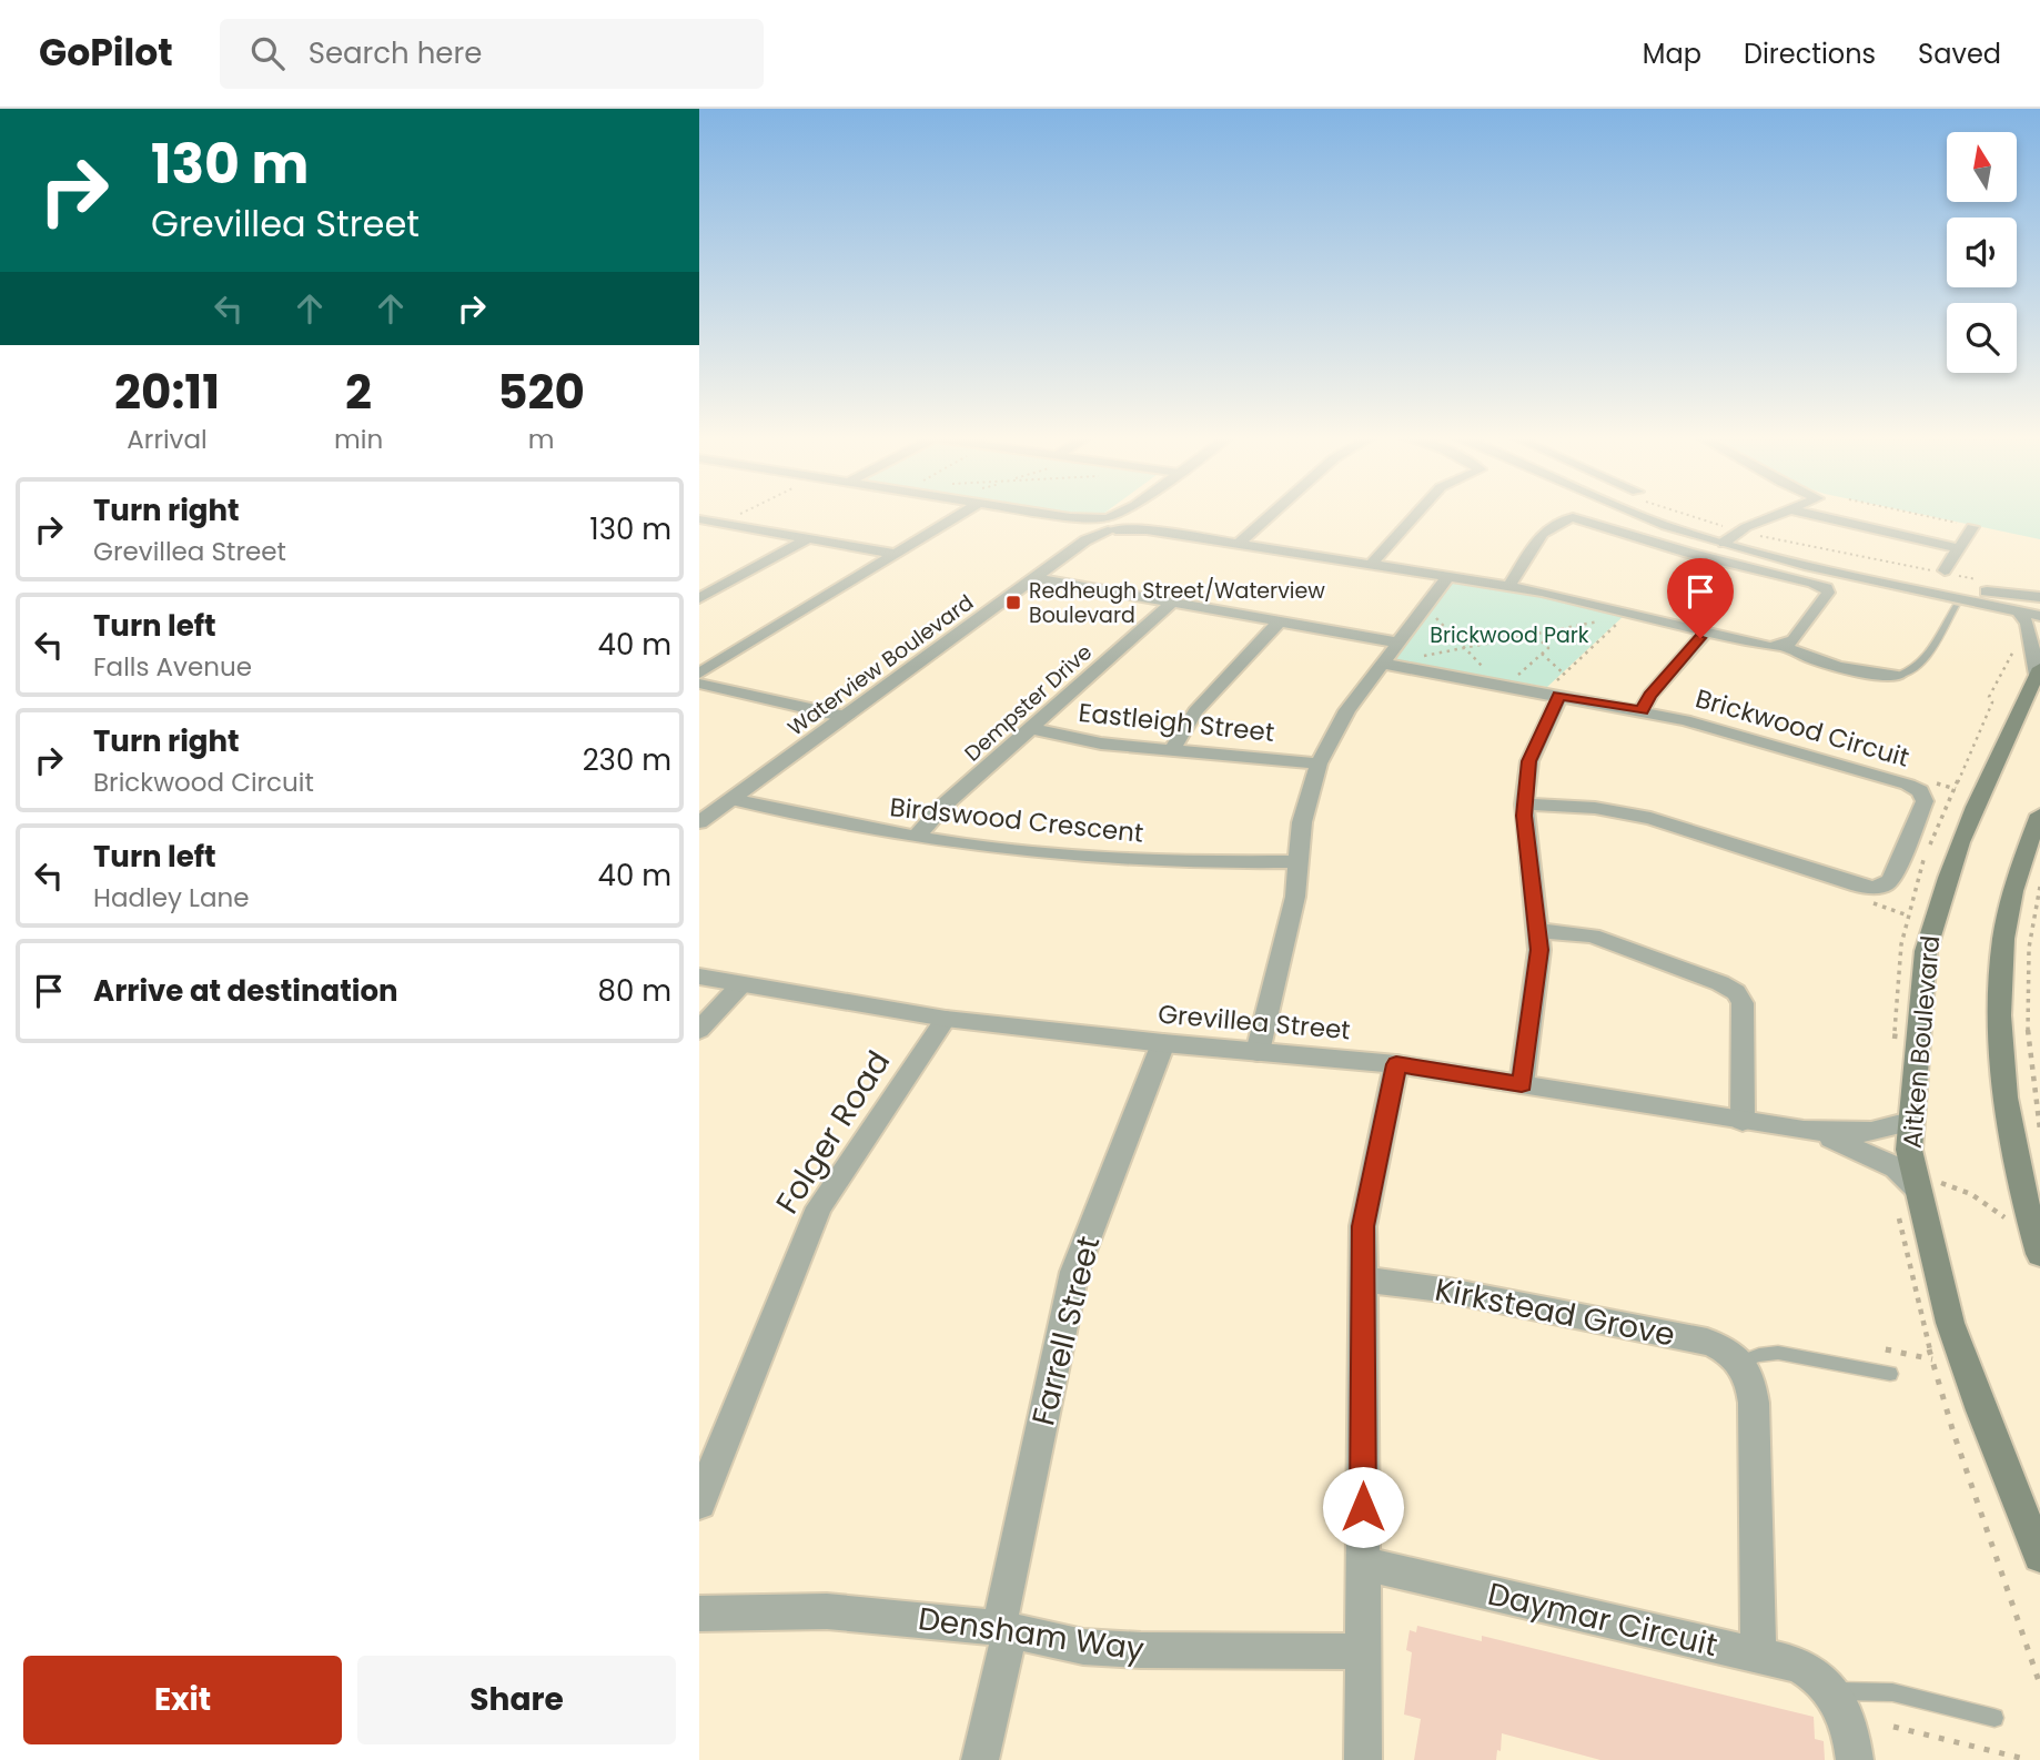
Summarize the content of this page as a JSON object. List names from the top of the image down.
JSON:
{
  "streets": {
    "main road": ["Aitken Boulevard"],
    "street": [
      "Waterview Boulevard",
      "Dempster Drive",
      "Eastleigh Street",
      "Brickwood Circuit",
      "Birdswood Crescent",
      "Grevillea Street",
      "Folger Road",
      "Kirkstead Grove",
      "Farrell Street",
      "Daymar Circuit",
      "Densham Way"
    ]
  },
  "crossings": [
    ["Waterview Boulevard", "Birdswood Crescent"],
    ["Dempster Drive", "Eastleigh Street"],
    ["Dempster Drive", "Birdswood Crescent"],
    ["Grevillea Street", "Folger Road"],
    ["Grevillea Street", "Farrell Street"],
    ["Farrell Street", "Densham Way"]
  ],
  "parks": ["Brickwood Park"],
  "places": {
    "transit": ["Redheugh Street/Waterview Boulevard"]
  },
  "north": "top",
  "page": {
    "header": "GoPilot",
    "search": "Search here",
    "nav": ["Map", "Directions", "Saved"],
    "turn": ["130 m", "Grevillea Street"],
    "eta": [
      "20:11",
      "Arrival",
      "2",
      "min",
      "520",
      "m"
    ],
    "list": [
      {
        "name": "Turn right",
        "note": "Grevillea Street",
        "value": "130 m"
      },
      {
        "name": "Turn left",
        "note": "Falls Avenue",
        "value": "40 m"
      },
      {
        "name": "Turn right",
        "note": "Brickwood Circuit",
        "value": "230 m"
      },
      {
        "name": "Turn left",
        "note": "Hadley Lane",
        "value": "40 m"
      },
      {
        "name": "Arrive at destination",
        "value": "80 m"
      }
    ],
    "buttons": ["Exit", "Share"]
  }
}
